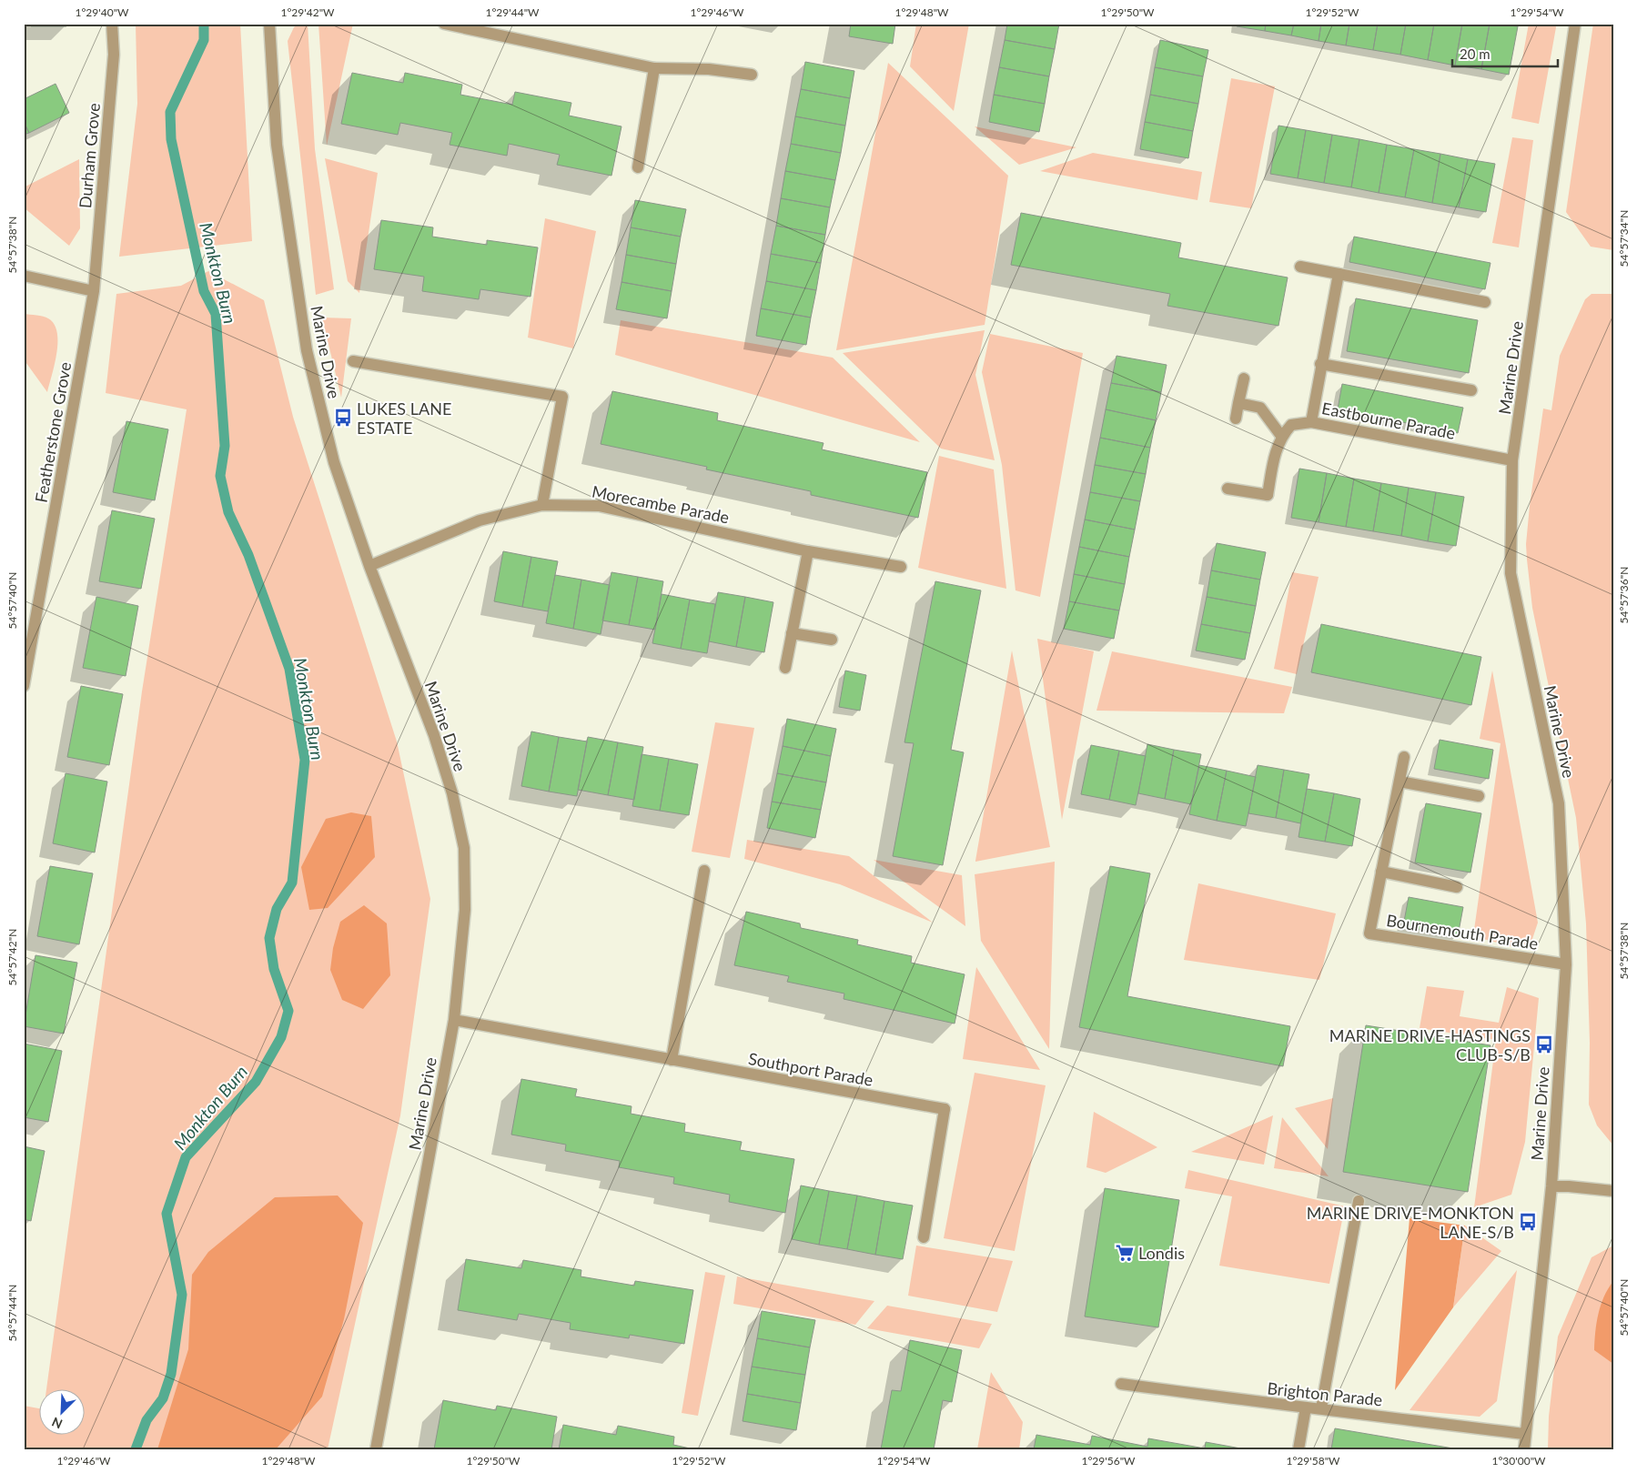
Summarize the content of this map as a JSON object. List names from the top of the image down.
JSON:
{
  "streets": {
    "street": [
      "Durham Grove",
      "Marine Drive",
      "Eastbourne Parade",
      "Featherstone Grove",
      "Morecambe Parade",
      "Bournemouth Parade",
      "Southport Parade",
      "Brighton Parade"
    ]
  },
  "crossings": [
    ["Durham Grove", "Featherstone Grove"],
    ["Marine Drive", "Eastbourne Parade"],
    ["Marine Drive", "Morecambe Parade"],
    ["Marine Drive", "Bournemouth Parade"],
    ["Marine Drive", "Southport Parade"],
    ["Marine Drive", "Brighton Parade"]
  ],
  "water": ["Monkton Burn"],
  "places": {
    "bus stop": ["LUKES LANE ESTATE", "MARINE DRIVE-HASTINGS CLUB-S/B", "MARINE DRIVE-MONKTON LANE-S/B"],
    "supermarket": ["Londis"]
  },
  "scale_bar": "20 m",
  "north": "bottom left",
  "coordinates": [
    "1°29'40\"W",
    "1°29'42\"W",
    "1°29'44\"W",
    "1°29'46\"W",
    "1°29'48\"W",
    "1°29'50\"W",
    "1°29'52\"W",
    "1°29'54\"W",
    "54°57'34\"N",
    "54°57'38\"N",
    "54°57'36\"N",
    "54°57'40\"N",
    "54°57'42\"N",
    "54°57'44\"N",
    "1°29'56\"W",
    "1°29'58\"W",
    "1°30'00\"W"
  ]
}
